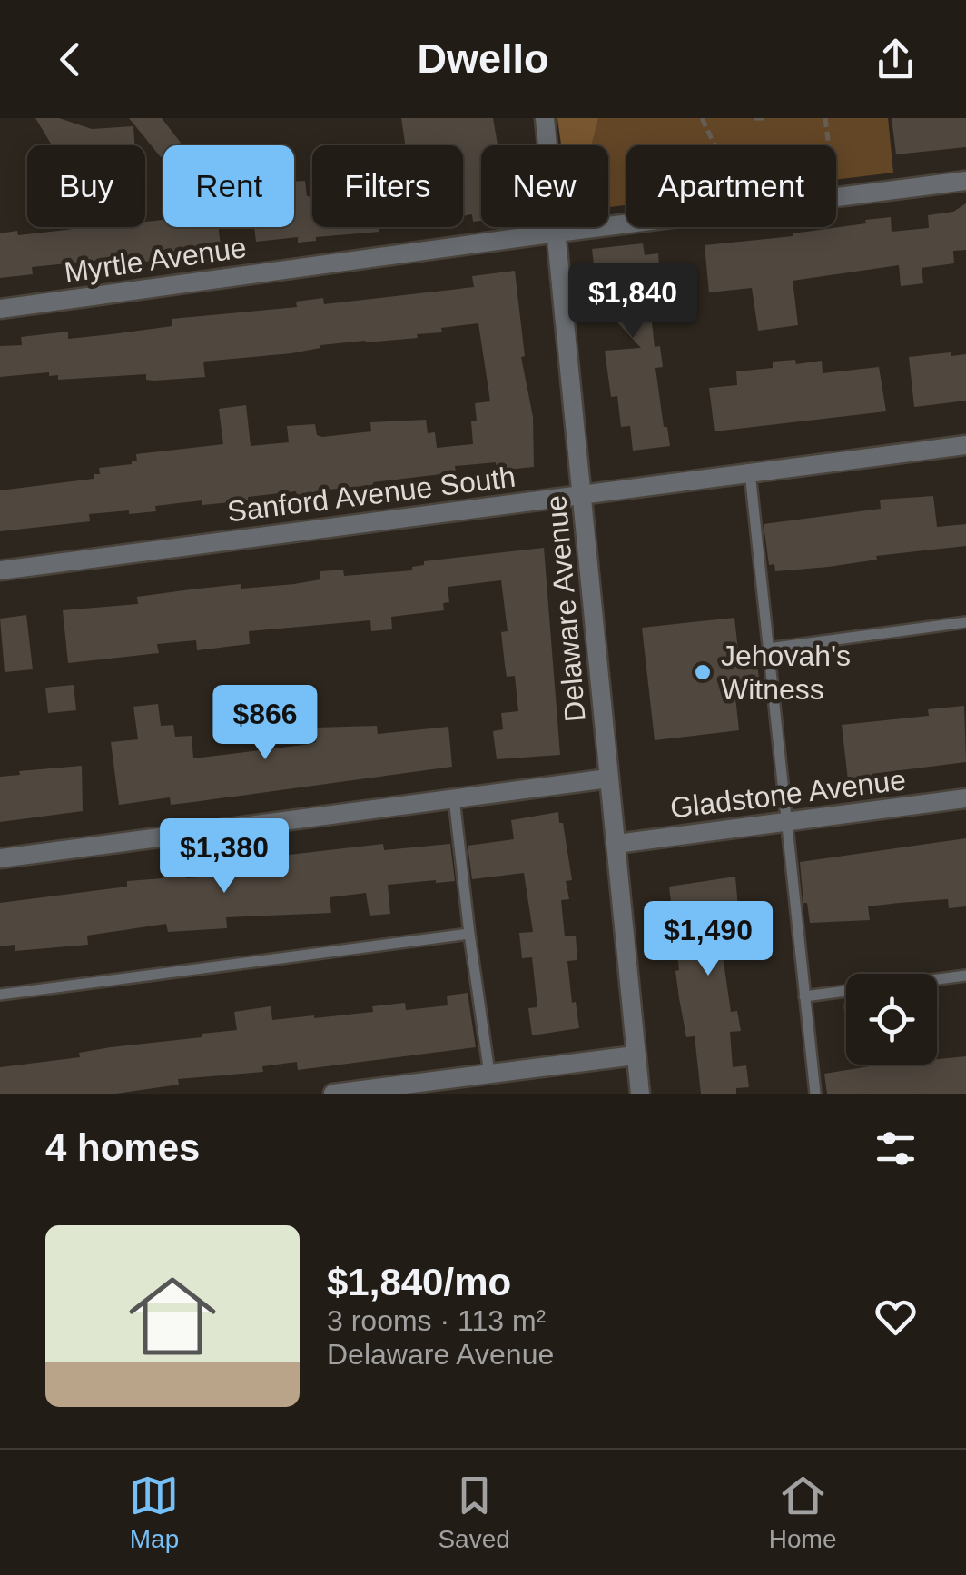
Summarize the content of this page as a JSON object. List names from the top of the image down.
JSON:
{
  "streets": {
    "street": [
      "Myrtle Avenue",
      "Sanford Avenue South",
      "Delaware Avenue",
      "Gladstone Avenue"
    ]
  },
  "crossings": [
    ["Myrtle Avenue", "Delaware Avenue"],
    ["Sanford Avenue South", "Delaware Avenue"],
    ["Delaware Avenue", "Gladstone Avenue"]
  ],
  "places": ["Jehovah's Witness"],
  "page": {
    "header": "Dwello",
    "chip": [
      "Buy",
      "Rent",
      "Filters",
      "New",
      "Apartment"
    ],
    "price": [
      "$1,840",
      "$866",
      "$1,380",
      "$1,490"
    ],
    "heading": "4 homes",
    "list": [
      {
        "name": "$1,840/mo",
        "note": "3 rooms · 113 m² · Delaware Avenue"
      }
    ],
    "tabs": ["Map", "Saved", "Home"]
  }
}
